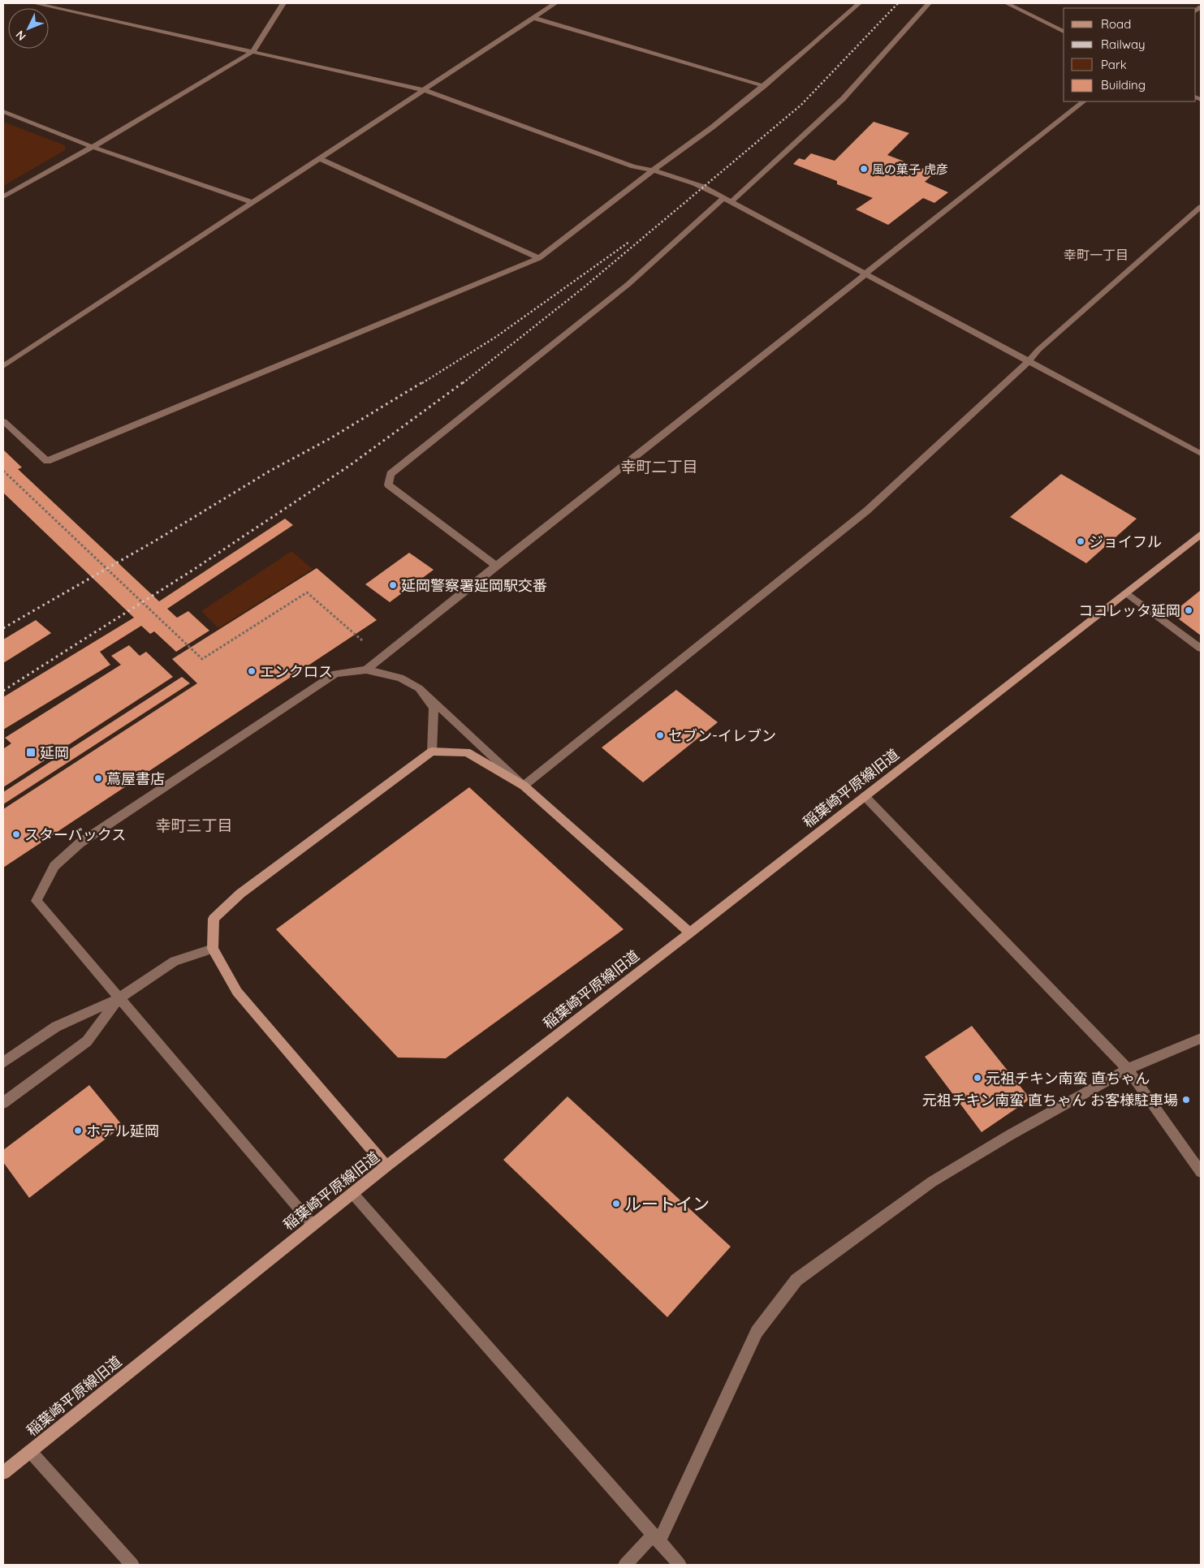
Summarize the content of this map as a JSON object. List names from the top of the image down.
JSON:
{
  "streets": {
    "street": ["稲葉崎平原線旧道"]
  },
  "districts": ["幸町一丁目", "幸町二丁目", "幸町三丁目"],
  "places": {
    "other": [
      "風の菓子 虎彦",
      "ジョイフル",
      "延岡警察署延岡駅交番",
      "ココレッタ延岡",
      "エンクロス",
      "セブン-イレブン",
      "蔦屋書店",
      "スターバックス",
      "元祖チキン南蛮 直ちゃん",
      "元祖チキン南蛮 直ちゃん お客様駐車場",
      "ホテル延岡",
      "ルートイン"
    ],
    "transit": ["延岡"]
  },
  "legend": [
    "Road",
    "Railway",
    "Park",
    "Building"
  ],
  "north": "bottom left"
}
